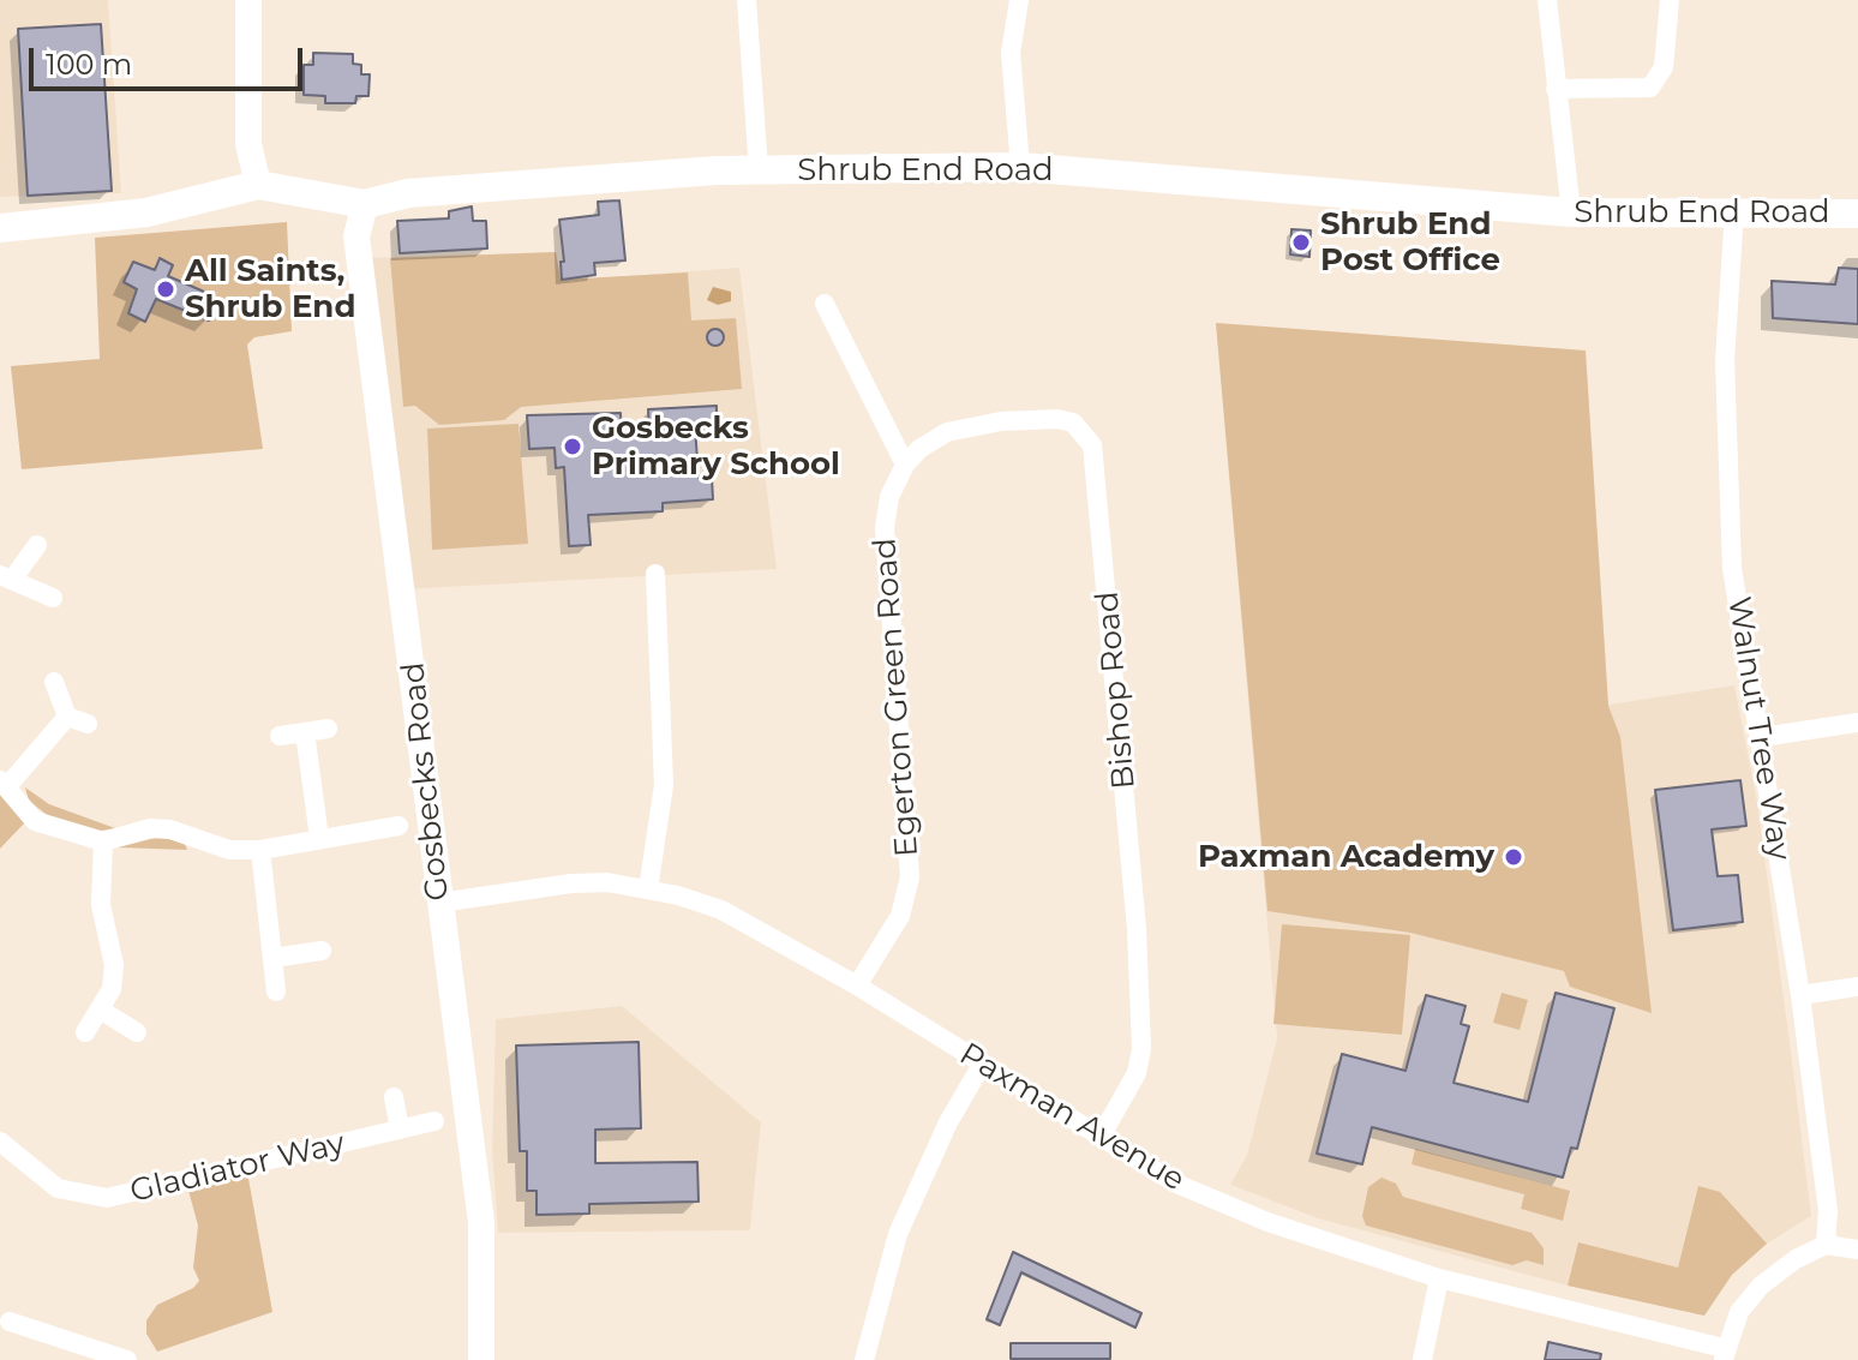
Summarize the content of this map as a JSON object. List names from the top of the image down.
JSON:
{
  "streets": {
    "main road": ["Shrub End Road"],
    "street": [
      "Bishop Road",
      "Egerton Green Road",
      "Walnut Tree Way",
      "Gosbecks Road",
      "Paxman Avenue",
      "Gladiator Way"
    ]
  },
  "crossings": [
    ["Shrub End Road", "Walnut Tree Way"],
    ["Shrub End Road", "Gosbecks Road"],
    ["Bishop Road", "Egerton Green Road"],
    ["Bishop Road", "Paxman Avenue"],
    ["Egerton Green Road", "Paxman Avenue"],
    ["Gosbecks Road", "Paxman Avenue"]
  ],
  "places": [
    "Shrub End Post Office",
    "All Saints, Shrub End",
    "Gosbecks Primary School",
    "Paxman Academy"
  ],
  "scale_bar": "100 m"
}
